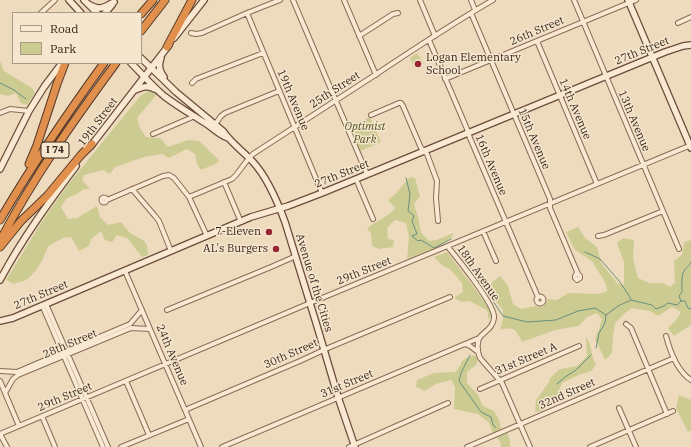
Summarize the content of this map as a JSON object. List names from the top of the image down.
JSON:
{
  "streets": {
    "highway": ["I 74"],
    "main road": ["27th Street", "19th Street", "Avenue of the Cities"],
    "street": [
      "26th Street",
      "25th Street",
      "19th Avenue",
      "14th Avenue",
      "13th Avenue",
      "15th Avenue",
      "16th Avenue",
      "29th Street",
      "18th Avenue",
      "28th Street",
      "30th Street",
      "24th Avenue",
      "31st Street A",
      "31st Street",
      "32nd Street"
    ]
  },
  "crossings": [
    ["26th Street", "14th Avenue"],
    ["26th Street", "13th Avenue"],
    ["26th Street", "15th Avenue"],
    ["26th Street", "16th Avenue"],
    ["27th Street", "19th Avenue"],
    ["27th Street", "14th Avenue"],
    ["27th Street", "13th Avenue"],
    ["27th Street", "15th Avenue"],
    ["27th Street", "16th Avenue"],
    ["27th Street", "Avenue of the Cities"],
    ["27th Street", "24th Avenue"],
    ["25th Street", "19th Avenue"],
    ["25th Street", "15th Avenue"],
    ["25th Street", "16th Avenue"],
    ["25th Street", "Avenue of the Cities"],
    ["14th Avenue", "29th Street"],
    ["13th Avenue", "29th Street"],
    ["19th Street", "Avenue of the Cities"],
    ["15th Avenue", "29th Street"],
    ["16th Avenue", "29th Street"],
    ["29th Street", "18th Avenue"],
    ["29th Street", "Avenue of the Cities"],
    ["29th Street", "24th Avenue"],
    ["18th Avenue", "31st Street"],
    ["Avenue of the Cities", "30th Street"],
    ["Avenue of the Cities", "31st Street"],
    ["28th Street", "24th Avenue"],
    ["30th Street", "24th Avenue"]
  ],
  "parks": ["Optimist Park"],
  "places": ["Logan Elementary School", "7-Eleven", "AL's Burgers"],
  "legend": ["Road", "Park"]
}
